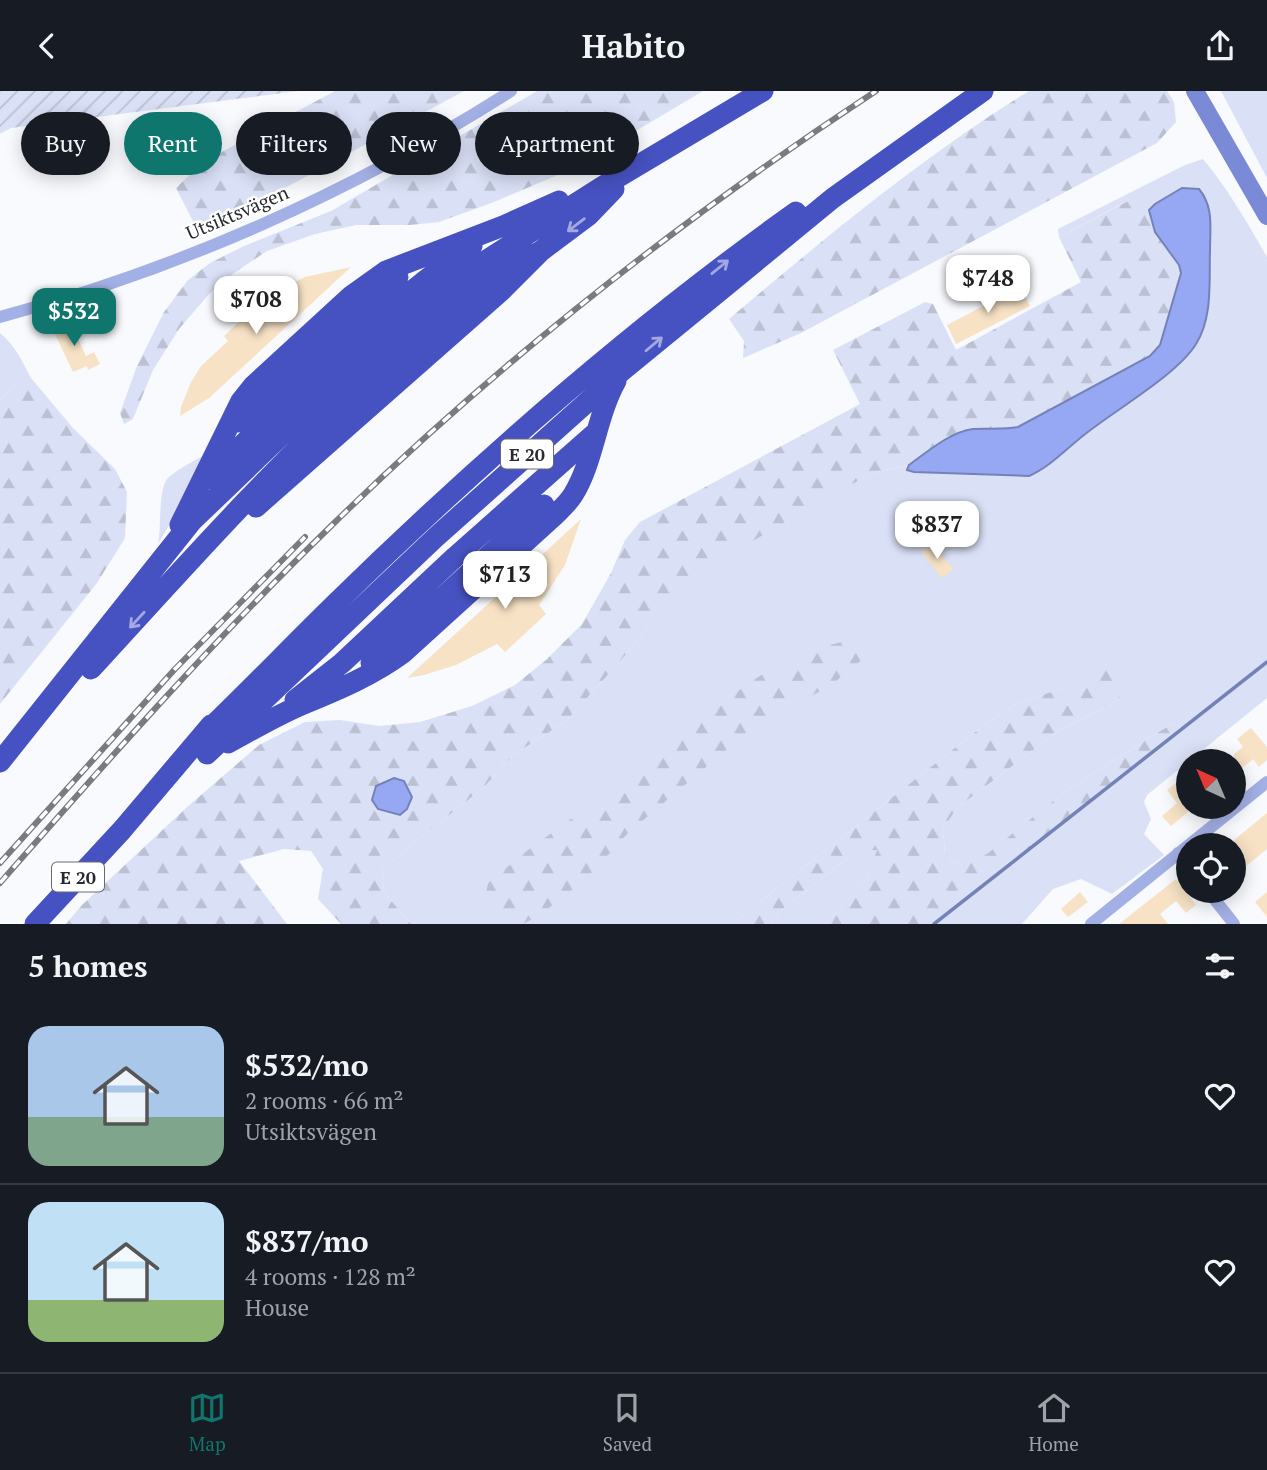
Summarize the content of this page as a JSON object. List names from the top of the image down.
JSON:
{
  "streets": {
    "highway": ["E 20"],
    "street": ["Utsiktsvägen"]
  },
  "north": "top left",
  "page": {
    "header": "Habito",
    "chip": [
      "Buy",
      "Rent",
      "Filters",
      "New",
      "Apartment"
    ],
    "price": [
      "$748",
      "$708",
      "$532",
      "$837",
      "$713"
    ],
    "heading": "5 homes",
    "list": [
      {
        "name": "$532/mo",
        "note": "2 rooms · 66 m² · Utsiktsvägen"
      },
      {
        "name": "$837/mo",
        "note": "4 rooms · 128 m² · House"
      }
    ],
    "tabs": ["Map", "Saved", "Home"]
  }
}
